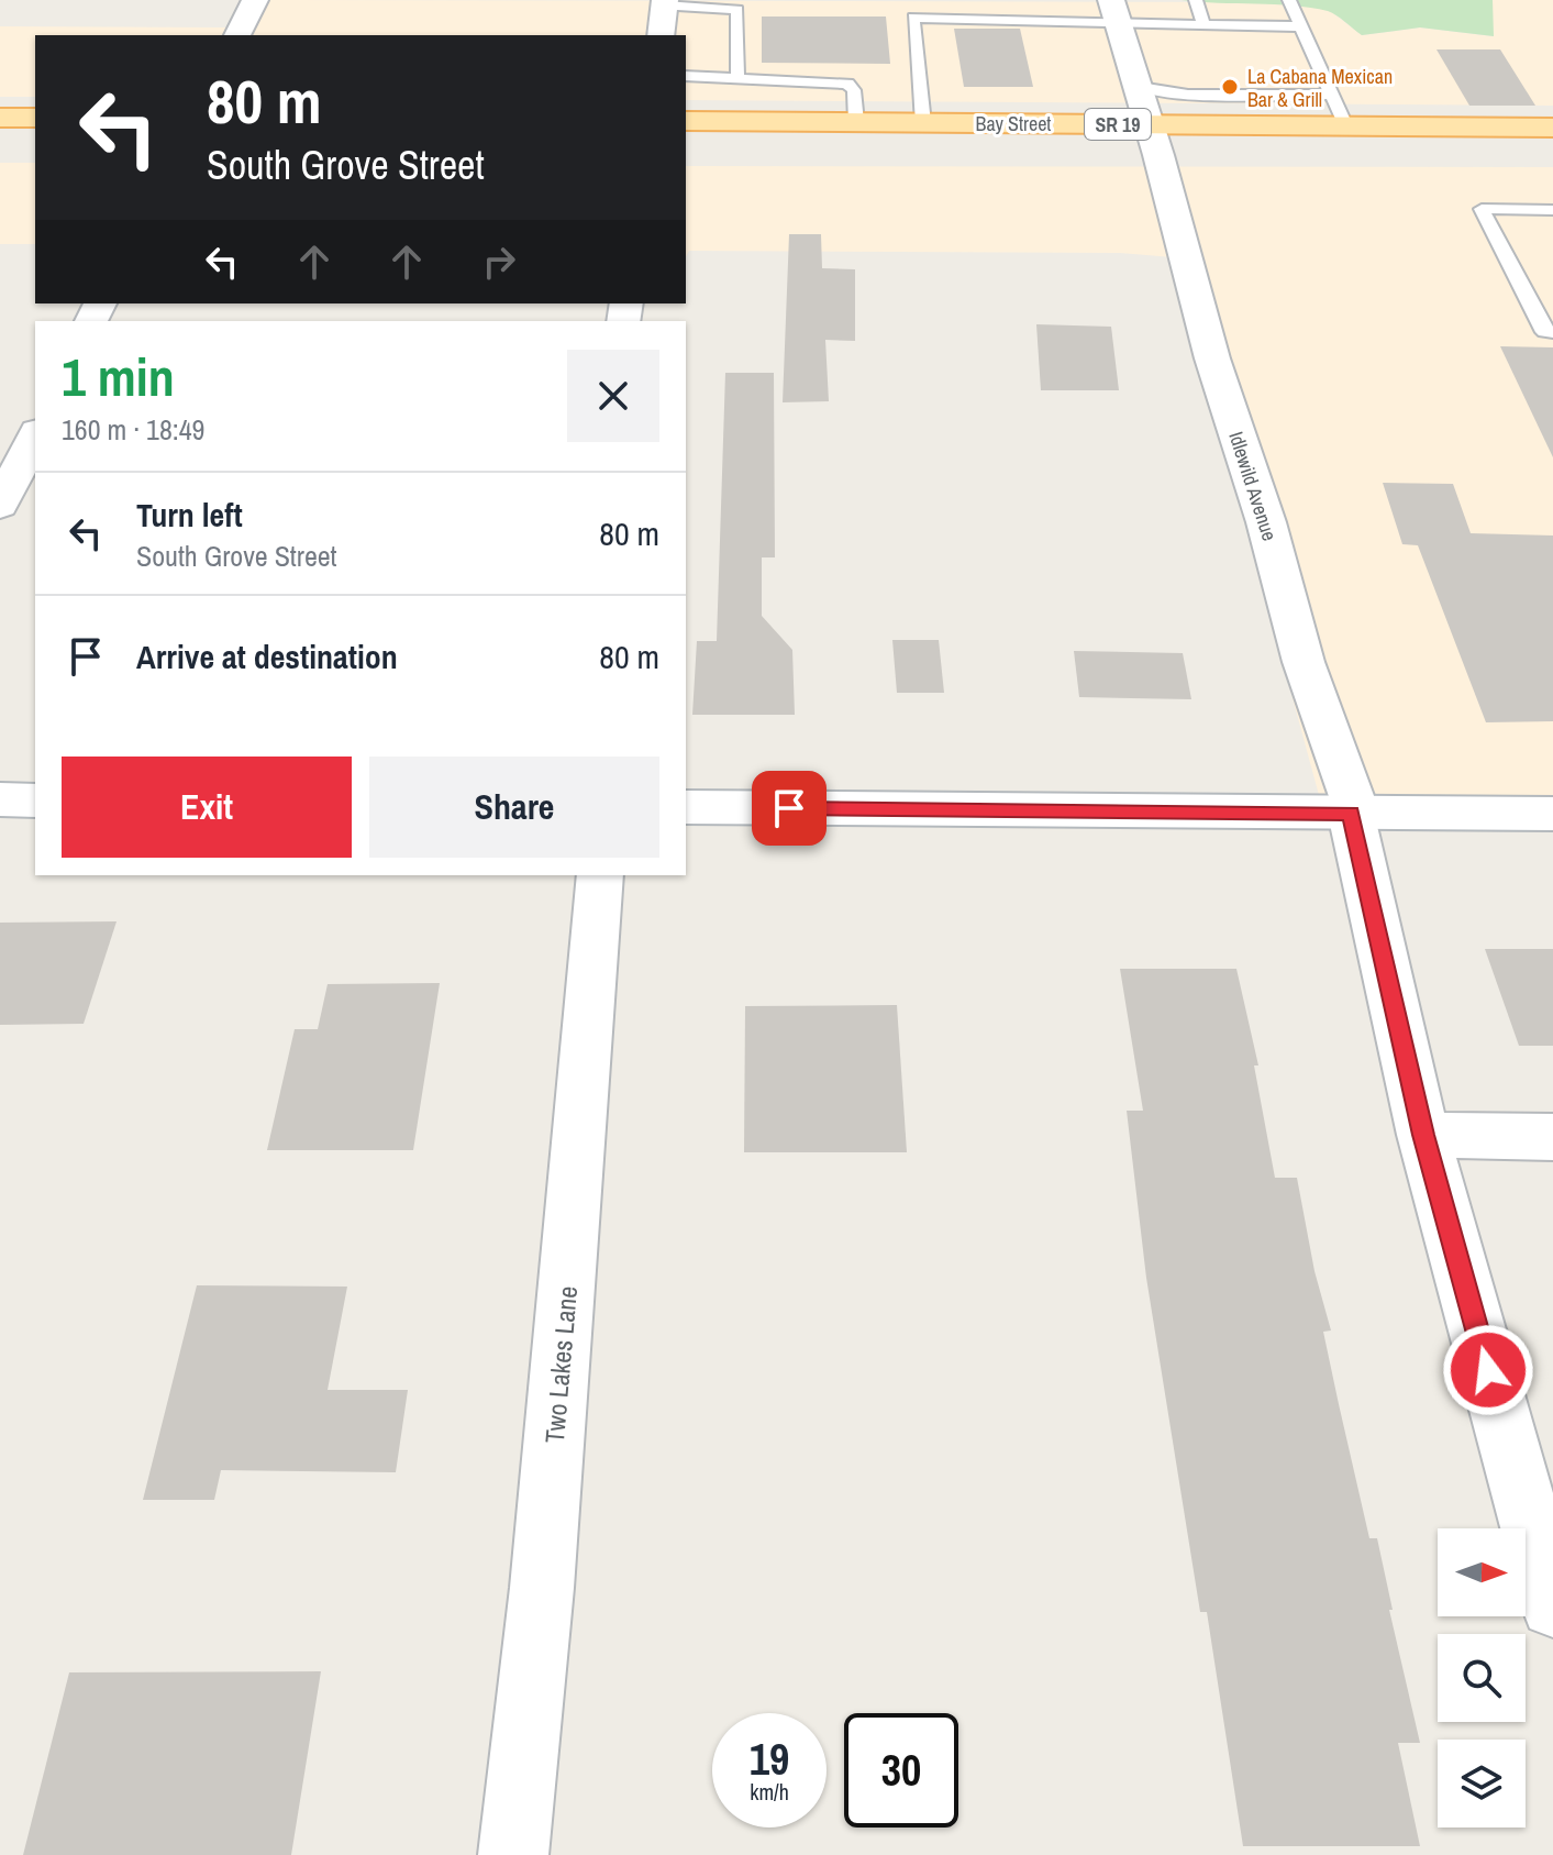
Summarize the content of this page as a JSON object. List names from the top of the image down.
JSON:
{
  "streets": {
    "main road": ["Bay Street", "SR 19"],
    "street": ["Idlewild Avenue", "Two Lakes Lane"]
  },
  "crossings": [
    ["Bay Street", "Idlewild Avenue"]
  ],
  "places": ["La Cabana Mexican Bar & Grill"],
  "north": "right",
  "page": {
    "turn": ["80 m", "South Grove Street"],
    "heading": ["1 min", "160 m · 18:49"],
    "list": [
      {
        "name": "Turn left",
        "note": "South Grove Street",
        "value": "80 m"
      },
      {
        "name": "Arrive at destination",
        "value": "80 m"
      }
    ],
    "buttons": ["Exit", "Share"],
    "speed": "19 km/h",
    "limit": "30"
  }
}
